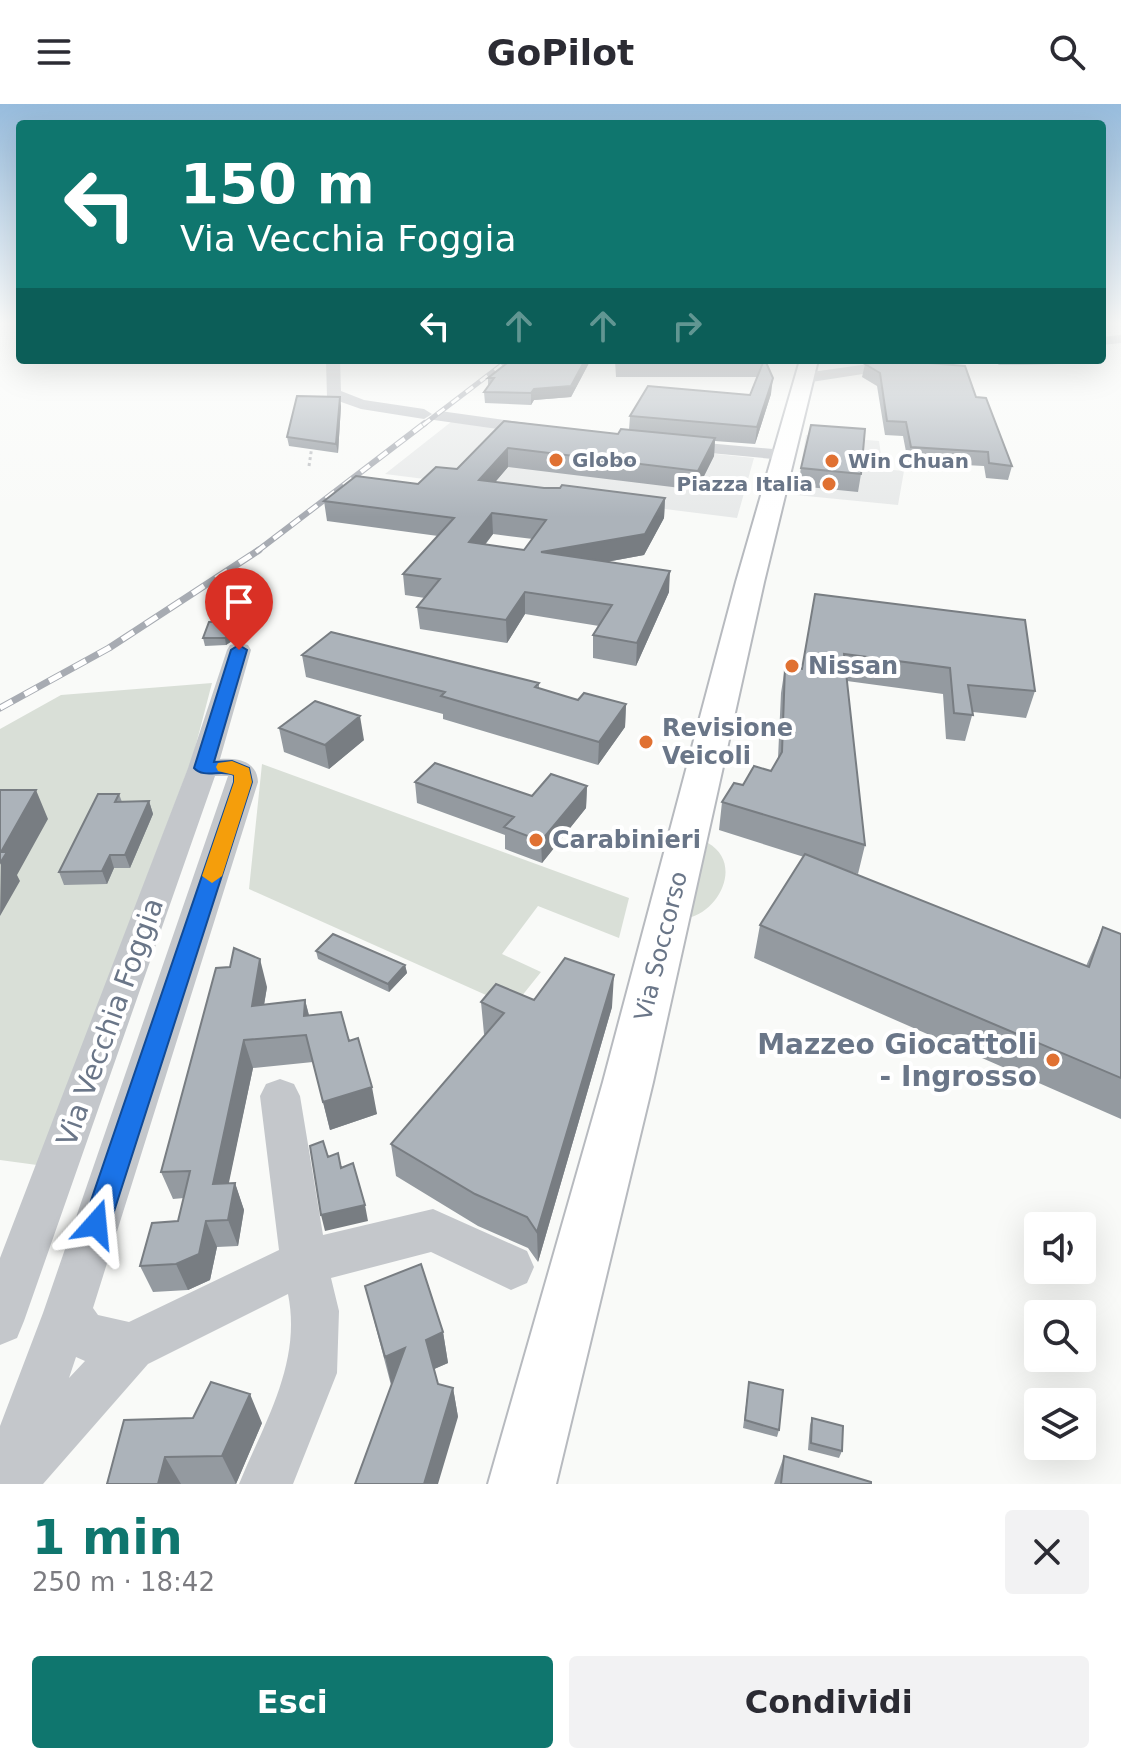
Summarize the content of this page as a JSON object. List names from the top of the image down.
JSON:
{
  "streets": {
    "main road": ["Via Soccorso"],
    "street": ["Via Vecchia Foggia"]
  },
  "places": [
    "Globo",
    "Win Chuan",
    "Piazza Italia",
    "Nissan",
    "Revisione Veicoli",
    "Carabinieri",
    "Mazzeo Giocattoli - Ingrosso"
  ],
  "page": {
    "header": "GoPilot",
    "turn": ["150 m", "Via Vecchia Foggia"],
    "heading": ["1 min", "250 m · 18:42"],
    "buttons": ["Esci", "Condividi"]
  }
}
